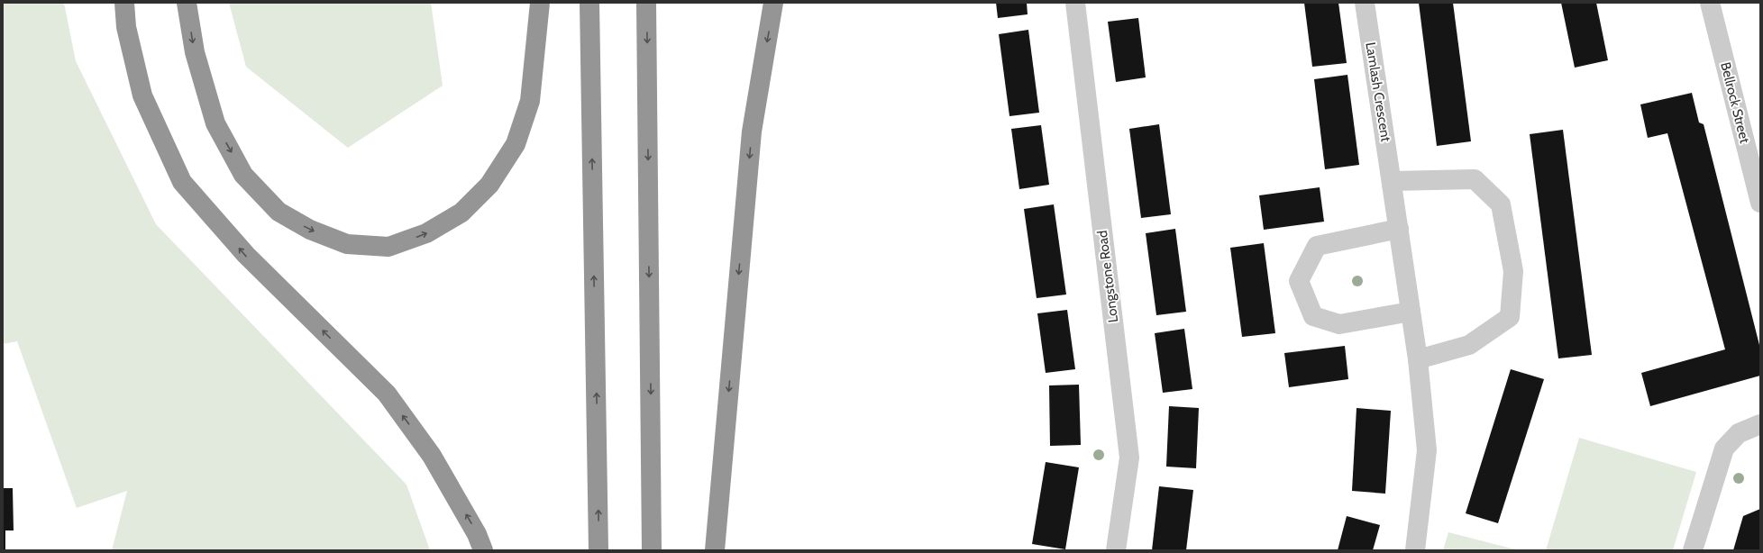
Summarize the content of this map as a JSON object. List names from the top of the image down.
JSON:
{
  "streets": {
    "street": ["Lamlash Crescent", "Bellrock Street", "Longstone Road"]
  }
}
